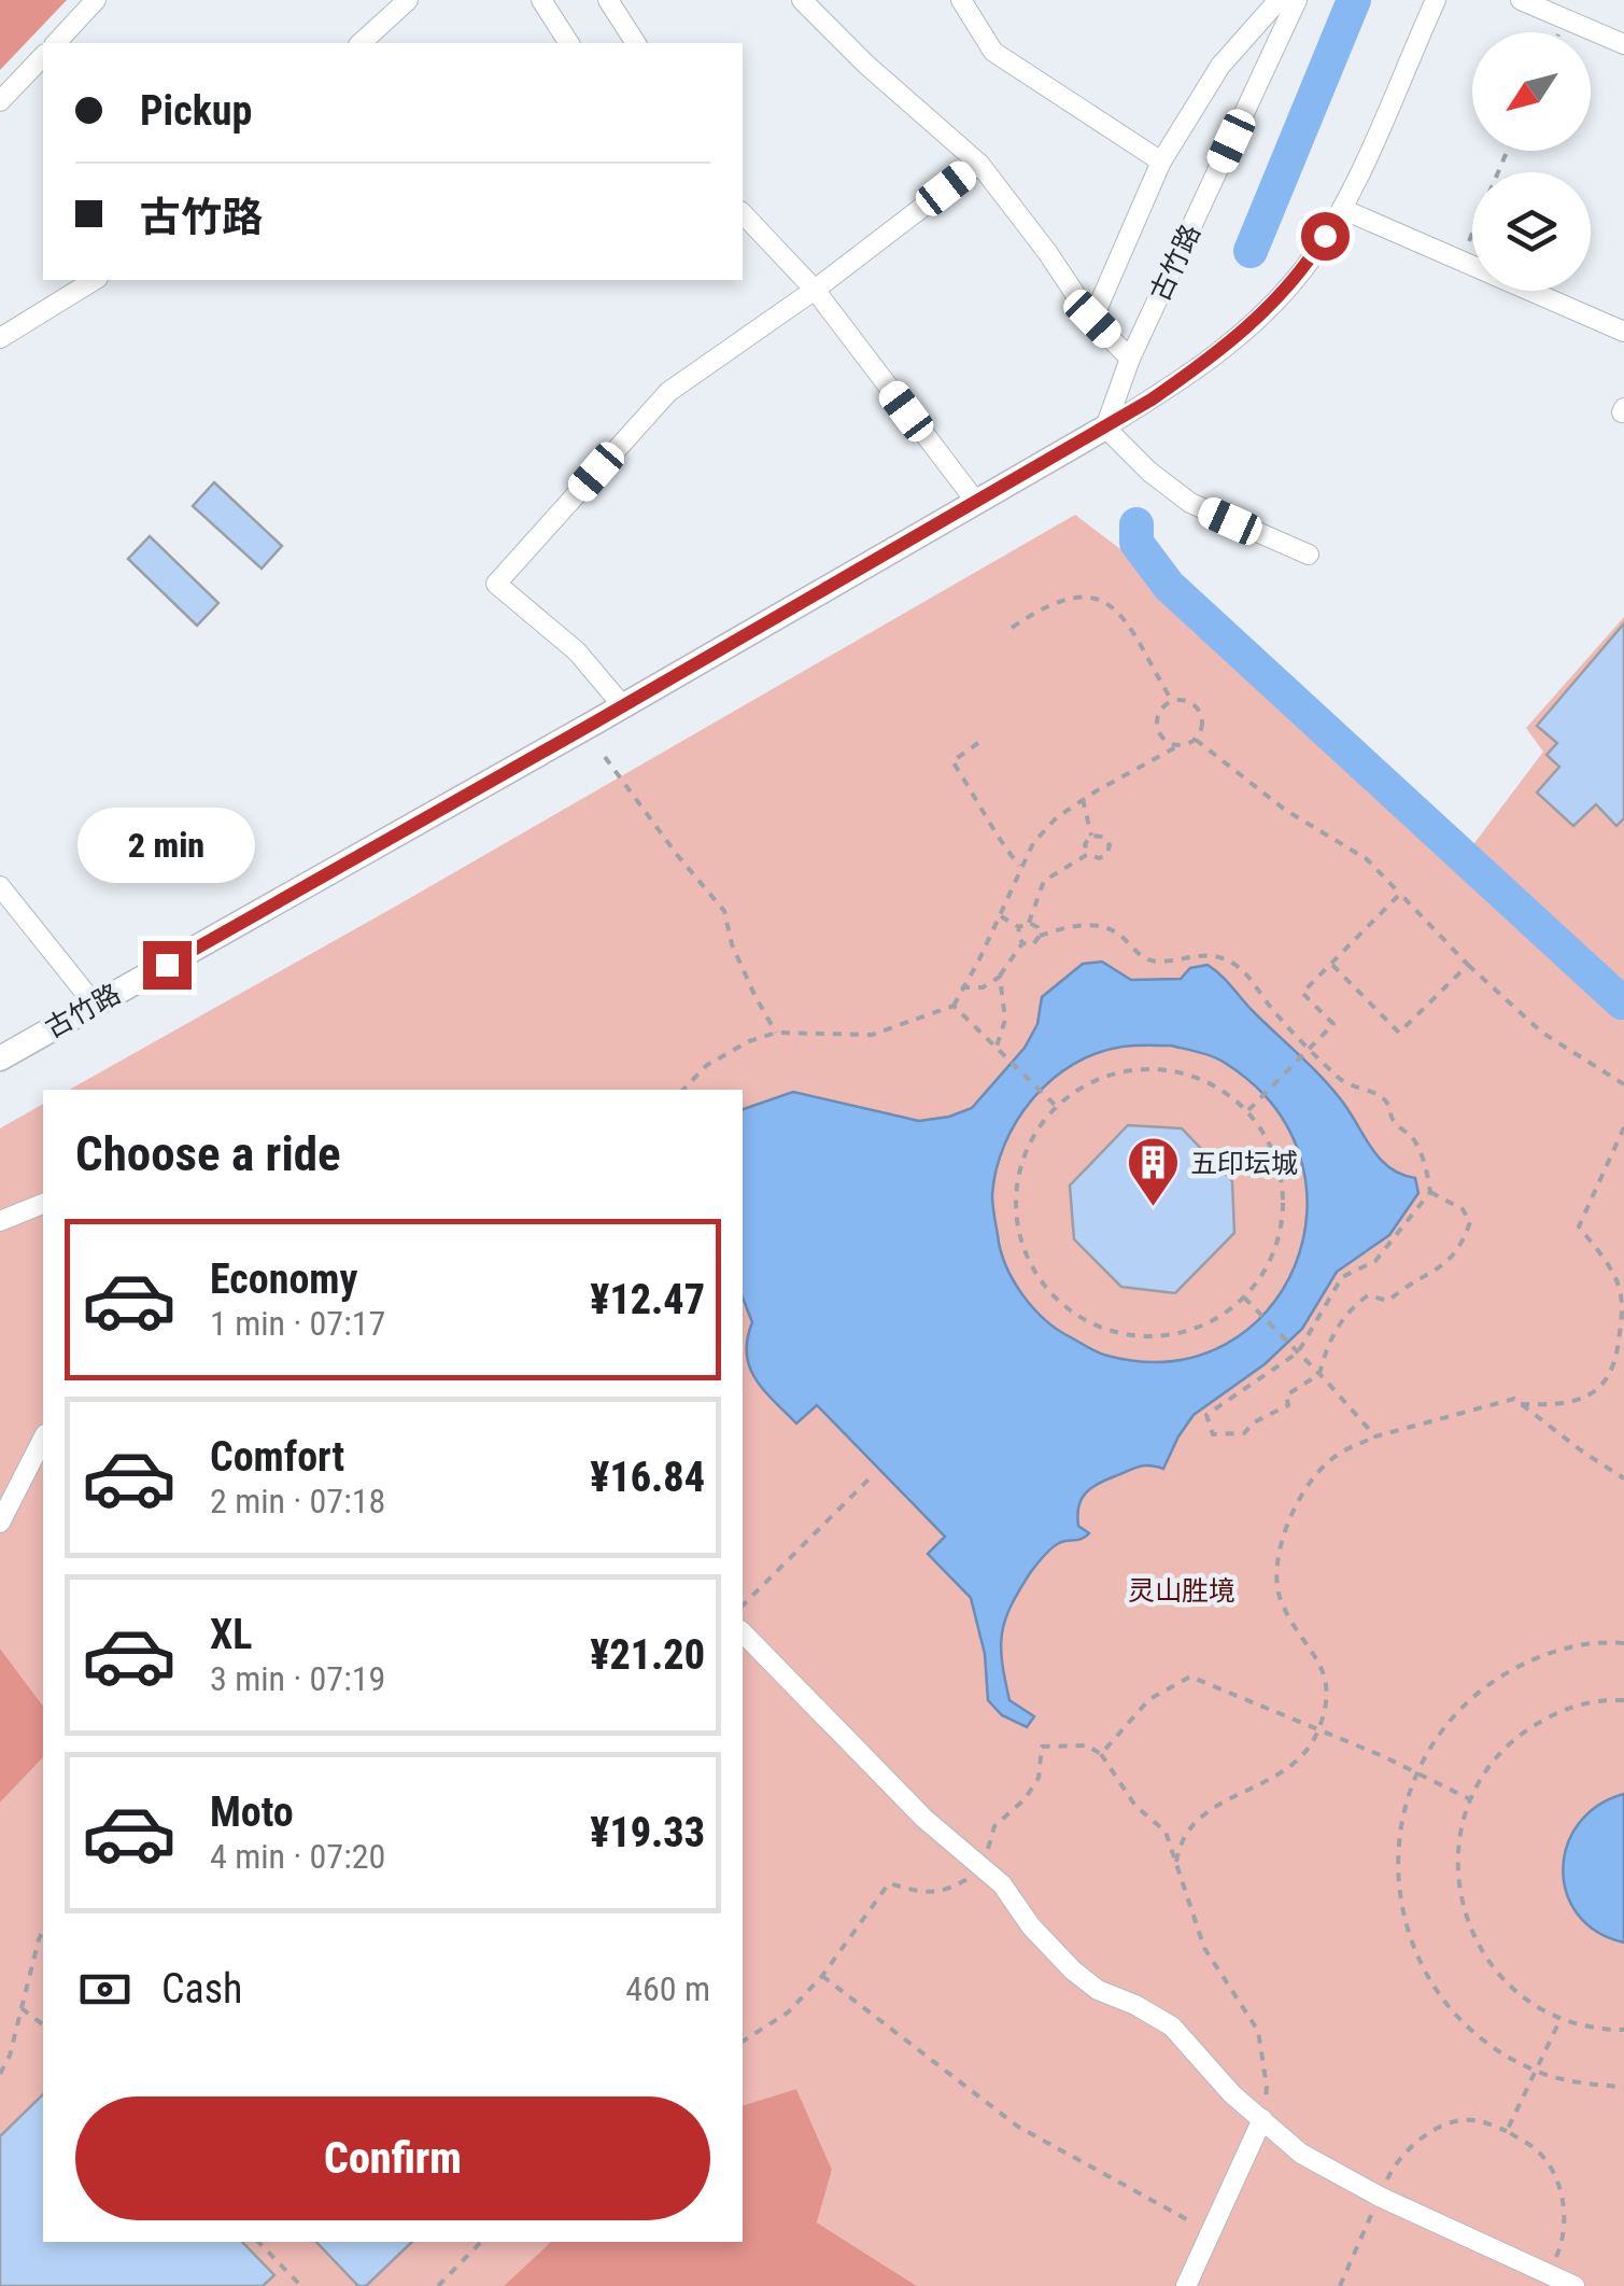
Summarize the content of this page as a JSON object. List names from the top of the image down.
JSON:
{
  "streets": {
    "main road": ["古竹路"]
  },
  "parks": ["灵山胜境"],
  "places": {
    "building": ["五印坛城"]
  },
  "north": "bottom left",
  "page": {
    "banner": ["Pickup", "古竹路"],
    "bubble": "2 min",
    "heading": "Choose a ride",
    "list": [
      {
        "name": "Economy",
        "note": "1 min · 07:17",
        "value": "¥12.47"
      },
      {
        "name": "Comfort",
        "note": "2 min · 07:18",
        "value": "¥16.84"
      },
      {
        "name": "XL",
        "note": "3 min · 07:19",
        "value": "¥21.20"
      },
      {
        "name": "Moto",
        "note": "4 min · 07:20",
        "value": "¥19.33"
      }
    ],
    "pay": ["Cash", "460 m"],
    "buttons": "Confirm"
  }
}
